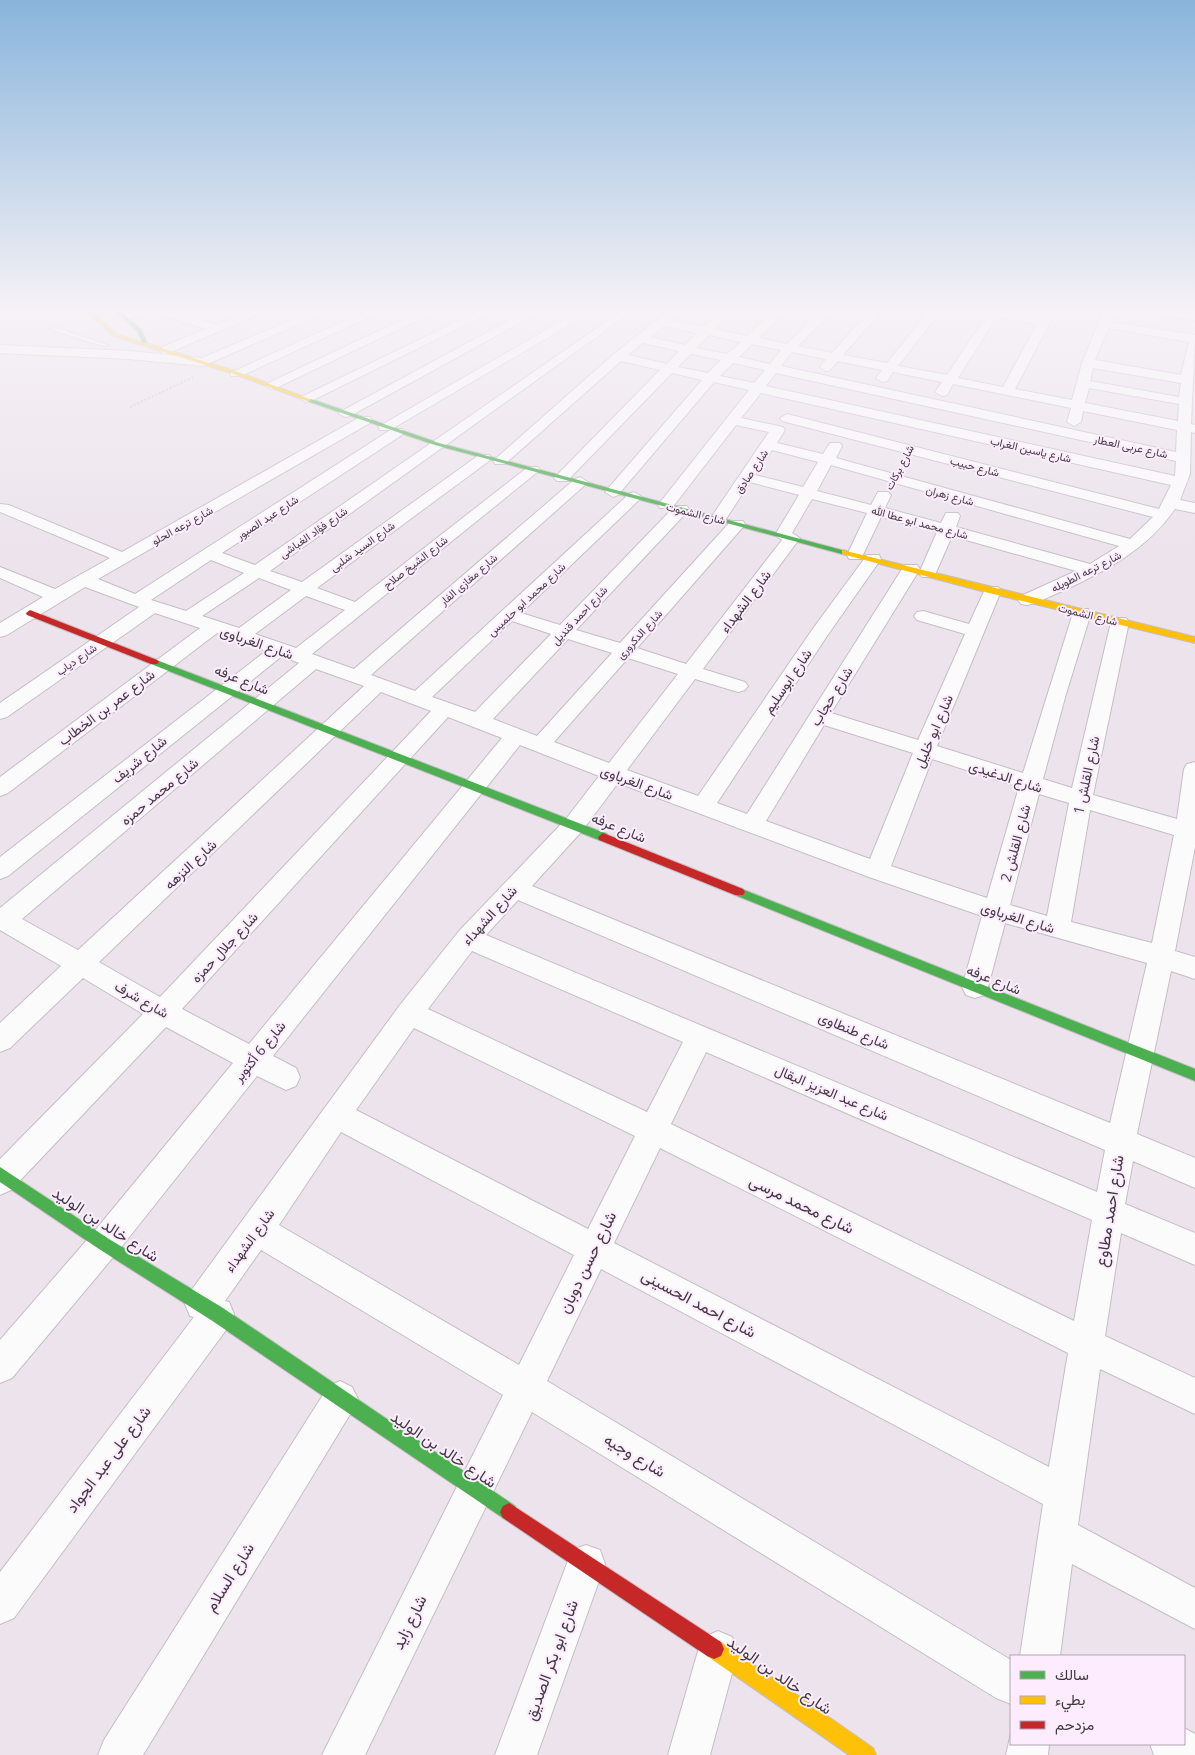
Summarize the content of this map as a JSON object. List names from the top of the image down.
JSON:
{
  "streets": {
    "street": [
      "شارع عربى العطار",
      "شارع ياسين الغراب",
      "شارع حبيب",
      "شارع بركات",
      "شارع صادق",
      "شارع زهران",
      "شارع الشموت",
      "شارع عبد الصبور",
      "شارع محمد ابو عطا الله",
      "شارع ترعه الحلو",
      "شارع فؤاد الغباشى",
      "شارع السيد شلبى",
      "شارع الشيخ صلاح",
      "شارع ترعه الطويله",
      "شارع مغازى الفار",
      "شارع محمد ابو حلميس",
      "شارع الشهداء",
      "شارع احمد قنديل",
      "شارع الدكرورى",
      "شارع الغرباوى",
      "شارع دياب",
      "شارع عرفه",
      "شارع ابوسليم",
      "شارع حجاب",
      "شارع عمر بن الخطاب",
      "شارع ابو خليل",
      "شارع شريف",
      "شارع القلش 1",
      "شارع الدغيدى",
      "شارع محمد حمزه",
      "شارع القلش 2",
      "شارع النزهه",
      "شارع جلال حمزه",
      "شارع شرف",
      "شارع طنطاوى",
      "شارع 6 أكتوبر",
      "شارع عبد العزيز البقال",
      "شارع محمد مرسى",
      "شارع احمد مطاوع",
      "شارع خالد بن الوليد",
      "شارع حسن دوبان",
      "شارع احمد الحسينى",
      "شارع وجيه",
      "شارع على عبد الجواد",
      "شارع السلام",
      "شارع زايد",
      "شارع ابو بكر الصديق"
    ]
  },
  "crossings": [
    ["شارع عربى العطار", "شارع بركات"],
    ["شارع عربى العطار", "شارع ترعه الطويله"],
    ["شارع عربى العطار", "شارع الشهداء"],
    ["شارع ياسين الغراب", "شارع بركات"],
    ["شارع ياسين الغراب", "شارع صادق"],
    ["شارع ياسين الغراب", "شارع ترعه الطويله"],
    ["شارع ياسين الغراب", "شارع الشهداء"],
    ["شارع حبيب", "شارع بركات"],
    ["شارع حبيب", "شارع صادق"],
    ["شارع حبيب", "شارع ترعه الطويله"],
    ["شارع حبيب", "شارع الشهداء"],
    ["شارع بركات", "شارع زهران"],
    ["شارع بركات", "شارع الشموت"],
    ["شارع بركات", "شارع محمد ابو عطا الله"],
    ["شارع بركات", "شارع ابوسليم"],
    ["شارع صادق", "شارع زهران"],
    ["شارع صادق", "شارع الشموت"],
    ["شارع صادق", "شارع محمد ابو عطا الله"],
    ["شارع زهران", "شارع ترعه الطويله"],
    ["شارع زهران", "شارع الشهداء"],
    ["شارع زهران", "شارع حجاب"],
    ["شارع الشموت", "شارع عبد الصبور"],
    ["شارع الشموت", "شارع ترعه الحلو"],
    ["شارع الشموت", "شارع فؤاد الغباشى"],
    ["شارع الشموت", "شارع السيد شلبى"],
    ["شارع الشموت", "شارع الشيخ صلاح"],
    ["شارع الشموت", "شارع ترعه الطويله"],
    ["شارع الشموت", "شارع مغازى الفار"],
    ["شارع الشموت", "شارع محمد ابو حلميس"],
    ["شارع الشموت", "شارع الشهداء"],
    ["شارع الشموت", "شارع احمد قنديل"],
    ["شارع الشموت", "شارع الدكرورى"],
    ["شارع الشموت", "شارع ابوسليم"],
    ["شارع الشموت", "شارع حجاب"],
    ["شارع الشموت", "شارع ابو خليل"],
    ["شارع الشموت", "شارع القلش 1"],
    ["شارع الشموت", "شارع القلش 2"],
    ["شارع عبد الصبور", "شارع الغرباوى"],
    ["شارع عبد الصبور", "شارع دياب"],
    ["شارع محمد ابو عطا الله", "شارع ترعه الطويله"],
    ["شارع محمد ابو عطا الله", "شارع الشهداء"],
    ["شارع محمد ابو عطا الله", "شارع حجاب"],
    ["شارع ترعه الحلو", "شارع الغرباوى"],
    ["شارع ترعه الحلو", "شارع عرفه"],
    ["شارع فؤاد الغباشى", "شارع الغرباوى"],
    ["شارع السيد شلبى", "شارع الغرباوى"],
    ["شارع الشيخ صلاح", "شارع الغرباوى"],
    ["شارع الشيخ صلاح", "شارع شريف"],
    ["شارع الشيخ صلاح", "شارع محمد حمزه"],
    ["شارع مغازى الفار", "شارع الغرباوى"],
    ["شارع مغازى الفار", "شارع النزهه"],
    ["شارع محمد ابو حلميس", "شارع الغرباوى"],
    ["شارع الشهداء", "شارع الغرباوى"],
    ["شارع الشهداء", "شارع عرفه"],
    ["شارع الشهداء", "شارع طنطاوى"],
    ["شارع الشهداء", "شارع عبد العزيز البقال"],
    ["شارع الشهداء", "شارع محمد مرسى"],
    ["شارع الشهداء", "شارع خالد بن الوليد"],
    ["شارع الشهداء", "شارع احمد الحسينى"],
    ["شارع الشهداء", "شارع وجيه"],
    ["شارع الشهداء", "شارع على عبد الجواد"],
    ["شارع احمد قنديل", "شارع الغرباوى"],
    ["شارع الدكرورى", "شارع الغرباوى"],
    ["شارع الدكرورى", "شارع 6 أكتوبر"],
    ["شارع الغرباوى", "شارع دياب"],
    ["شارع الغرباوى", "شارع ابوسليم"],
    ["شارع الغرباوى", "شارع حجاب"],
    ["شارع الغرباوى", "شارع عمر بن الخطاب"],
    ["شارع الغرباوى", "شارع ابو خليل"],
    ["شارع الغرباوى", "شارع شريف"],
    ["شارع الغرباوى", "شارع القلش 1"],
    ["شارع الغرباوى", "شارع محمد حمزه"],
    ["شارع الغرباوى", "شارع القلش 2"],
    ["شارع الغرباوى", "شارع النزهه"],
    ["شارع الغرباوى", "شارع جلال حمزه"],
    ["شارع الغرباوى", "شارع 6 أكتوبر"],
    ["شارع الغرباوى", "شارع احمد مطاوع"],
    ["شارع دياب", "شارع عرفه"],
    ["شارع عرفه", "شارع عمر بن الخطاب"],
    ["شارع عرفه", "شارع شريف"],
    ["شارع عرفه", "شارع محمد حمزه"],
    ["شارع عرفه", "شارع القلش 2"],
    ["شارع عرفه", "شارع النزهه"],
    ["شارع عرفه", "شارع جلال حمزه"],
    ["شارع عرفه", "شارع 6 أكتوبر"],
    ["شارع عرفه", "شارع احمد مطاوع"],
    ["شارع حجاب", "شارع الدغيدى"],
    ["شارع ابو خليل", "شارع الدغيدى"],
    ["شارع شريف", "شارع محمد حمزه"],
    ["شارع القلش 1", "شارع الدغيدى"],
    ["شارع الدغيدى", "شارع القلش 2"],
    ["شارع الدغيدى", "شارع احمد مطاوع"],
    ["شارع محمد حمزه", "شارع شرف"],
    ["شارع النزهه", "شارع شرف"],
    ["شارع جلال حمزه", "شارع شرف"],
    ["شارع جلال حمزه", "شارع خالد بن الوليد"],
    ["شارع شرف", "شارع 6 أكتوبر"],
    ["شارع طنطاوى", "شارع احمد مطاوع"],
    ["شارع 6 أكتوبر", "شارع خالد بن الوليد"],
    ["شارع عبد العزيز البقال", "شارع احمد مطاوع"],
    ["شارع عبد العزيز البقال", "شارع حسن دوبان"],
    ["شارع محمد مرسى", "شارع احمد مطاوع"],
    ["شارع محمد مرسى", "شارع حسن دوبان"],
    ["شارع احمد مطاوع", "شارع احمد الحسينى"],
    ["شارع خالد بن الوليد", "شارع حسن دوبان"],
    ["شارع خالد بن الوليد", "شارع على عبد الجواد"],
    ["شارع خالد بن الوليد", "شارع السلام"],
    ["شارع خالد بن الوليد", "شارع زايد"],
    ["شارع خالد بن الوليد", "شارع ابو بكر الصديق"],
    ["شارع حسن دوبان", "شارع احمد الحسينى"],
    ["شارع حسن دوبان", "شارع وجيه"],
    ["شارع حسن دوبان", "شارع زايد"]
  ],
  "legend": ["سالك", "بطيء", "مزدحم"]
}
